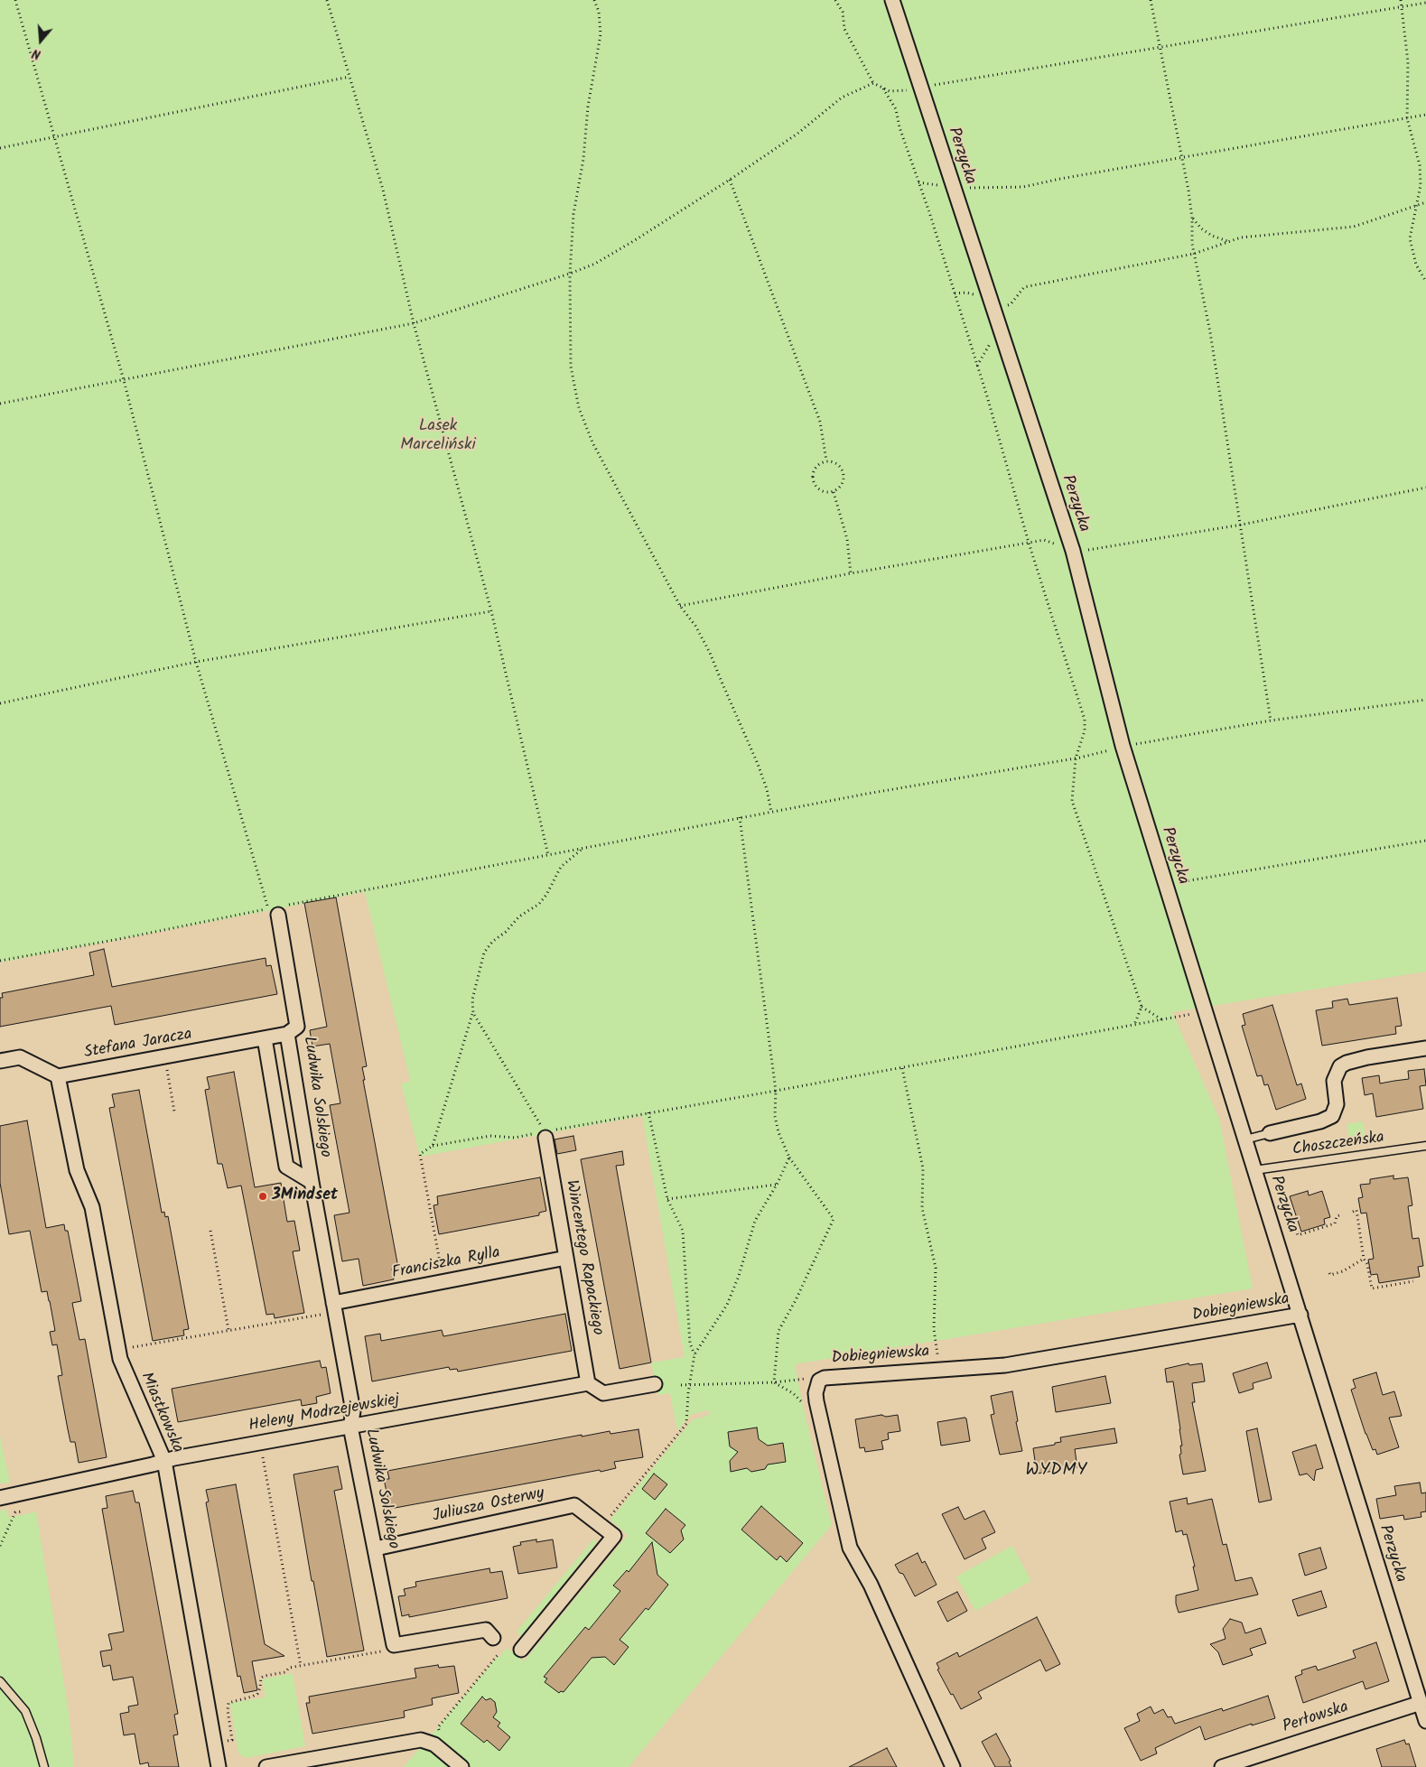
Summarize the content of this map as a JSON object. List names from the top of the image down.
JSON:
{
  "streets": {
    "street": [
      "Perzycka",
      "Stefana Jaracza",
      "Ludwika Solskiego",
      "Wincentego Rapackiego",
      "Franciszka Rylla",
      "Dobiegniewska",
      "Miastkowska",
      "Heleny Modrzejewskiej",
      "Juliusza Osterwy",
      "Perłowska"
    ],
    "lane": ["Choszczeńska"]
  },
  "crossings": [
    ["Perzycka", "Choszczeńska"],
    ["Perzycka", "Dobiegniewska"],
    ["Perzycka", "Perłowska"],
    ["Stefana Jaracza", "Ludwika Solskiego"],
    ["Stefana Jaracza", "Miastkowska"],
    ["Ludwika Solskiego", "Franciszka Rylla"],
    ["Ludwika Solskiego", "Heleny Modrzejewskiej"],
    ["Ludwika Solskiego", "Juliusza Osterwy"],
    ["Wincentego Rapackiego", "Franciszka Rylla"],
    ["Wincentego Rapackiego", "Heleny Modrzejewskiej"],
    ["Miastkowska", "Heleny Modrzejewskiej"]
  ],
  "districts": ["WYDMY"],
  "parks": ["Lasek Marceliński"],
  "places": ["3Mindset"],
  "north": "bottom"
}
